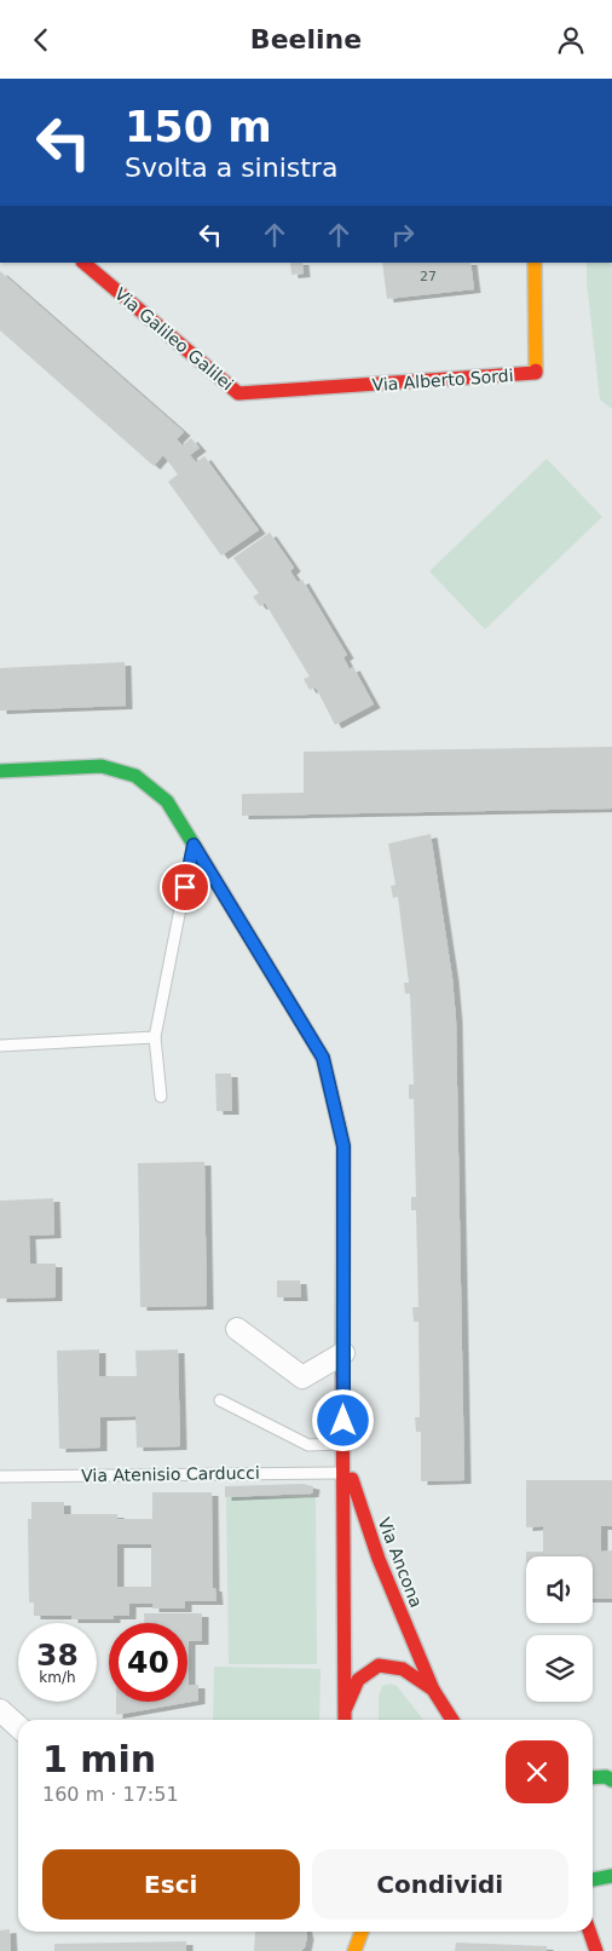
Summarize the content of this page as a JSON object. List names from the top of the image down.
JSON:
{
  "streets": {
    "street": ["Via Galileo Galilei", "Via Alberto Sordi", "Via Ancona"],
    "lane": ["Via Atenisio Carducci"]
  },
  "crossings": [
    ["Via Galileo Galilei", "Via Alberto Sordi"]
  ],
  "house_numbers": ["27"],
  "page": {
    "header": "Beeline",
    "turn": ["150 m", "Svolta a sinistra"],
    "speed": "38 km/h",
    "limit": "40",
    "heading": ["1 min", "160 m · 17:51"],
    "buttons": ["Esci", "Condividi"]
  }
}
